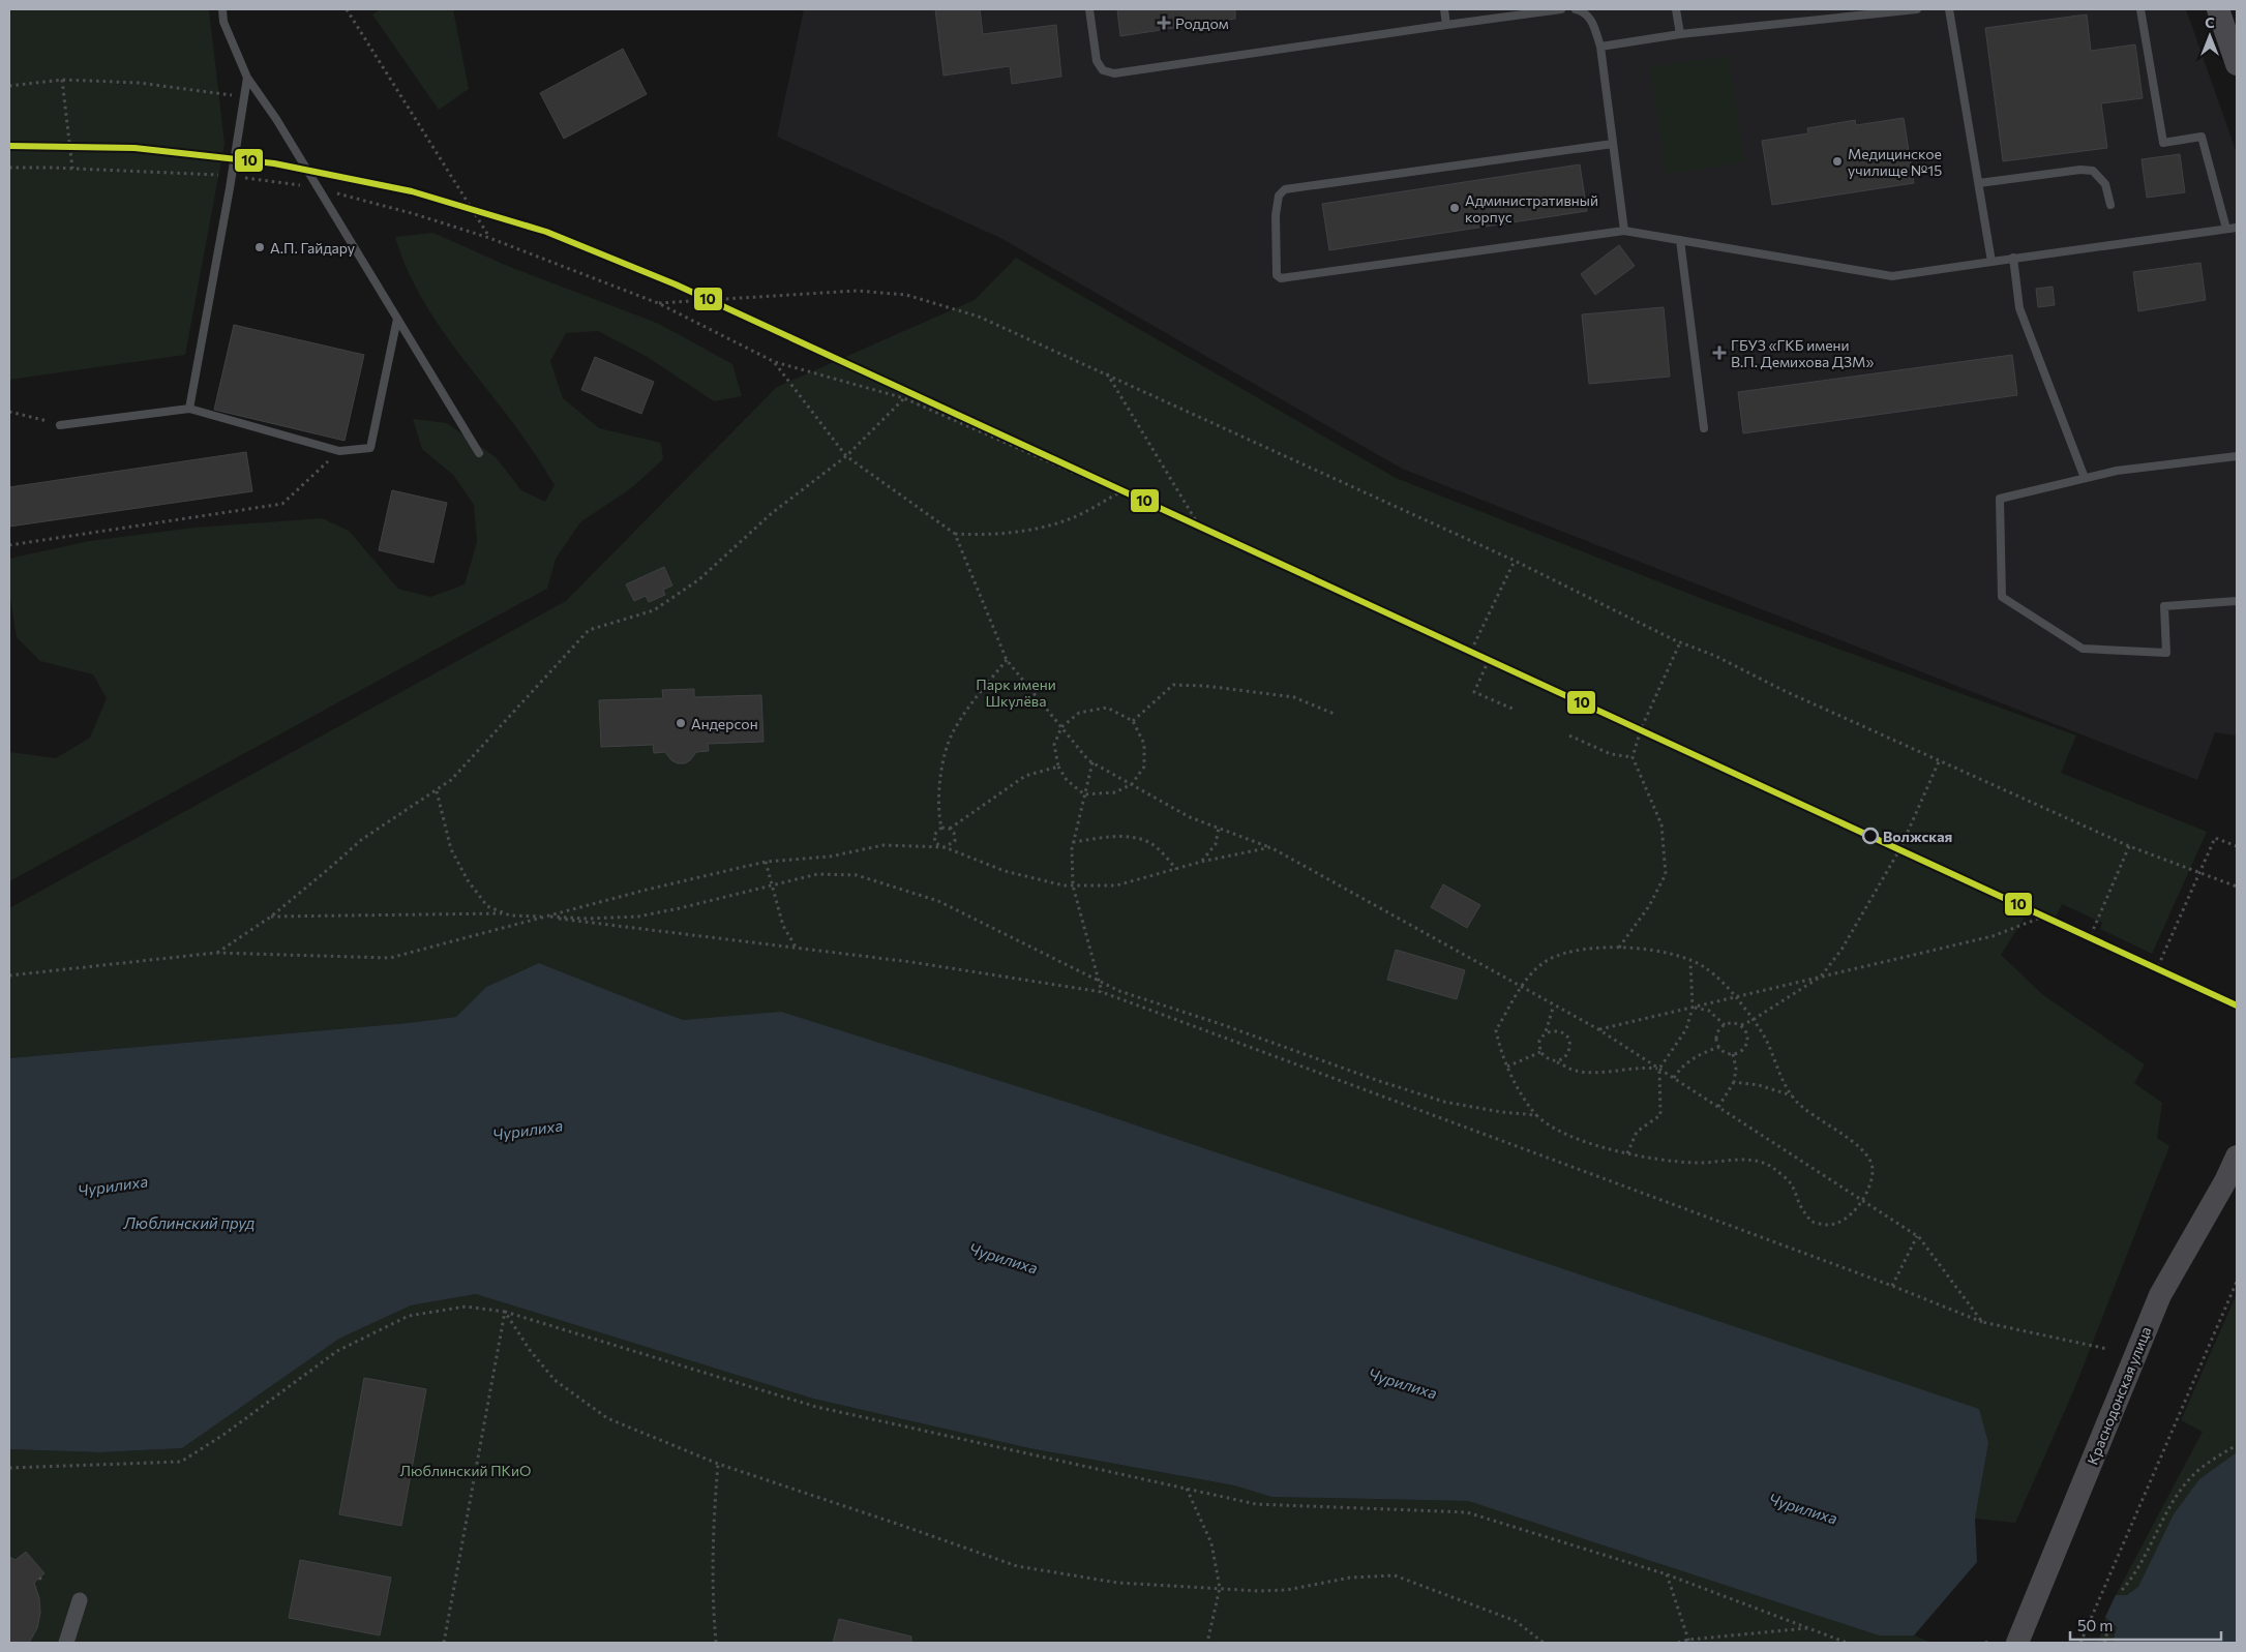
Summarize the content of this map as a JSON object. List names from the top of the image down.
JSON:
{
  "streets": {
    "main road": ["Краснодонская улица"]
  },
  "water": ["Чурилиха", "Люблинский пруд"],
  "parks": ["Парк имени Шкулёва", "Люблинский ПКиО"],
  "places": {
    "health": ["Роддом", "ГБУЗ «ГКБ имени В.П. Демихова ДЗМ»"],
    "other": [
      "Медицинское училище №15",
      "Административный корпус",
      "А.П. Гайдару",
      "Андерсон",
      "Волжская"
    ]
  },
  "lines": ["transit line 10"],
  "scale_bar": "50 m",
  "north": "top"
}
